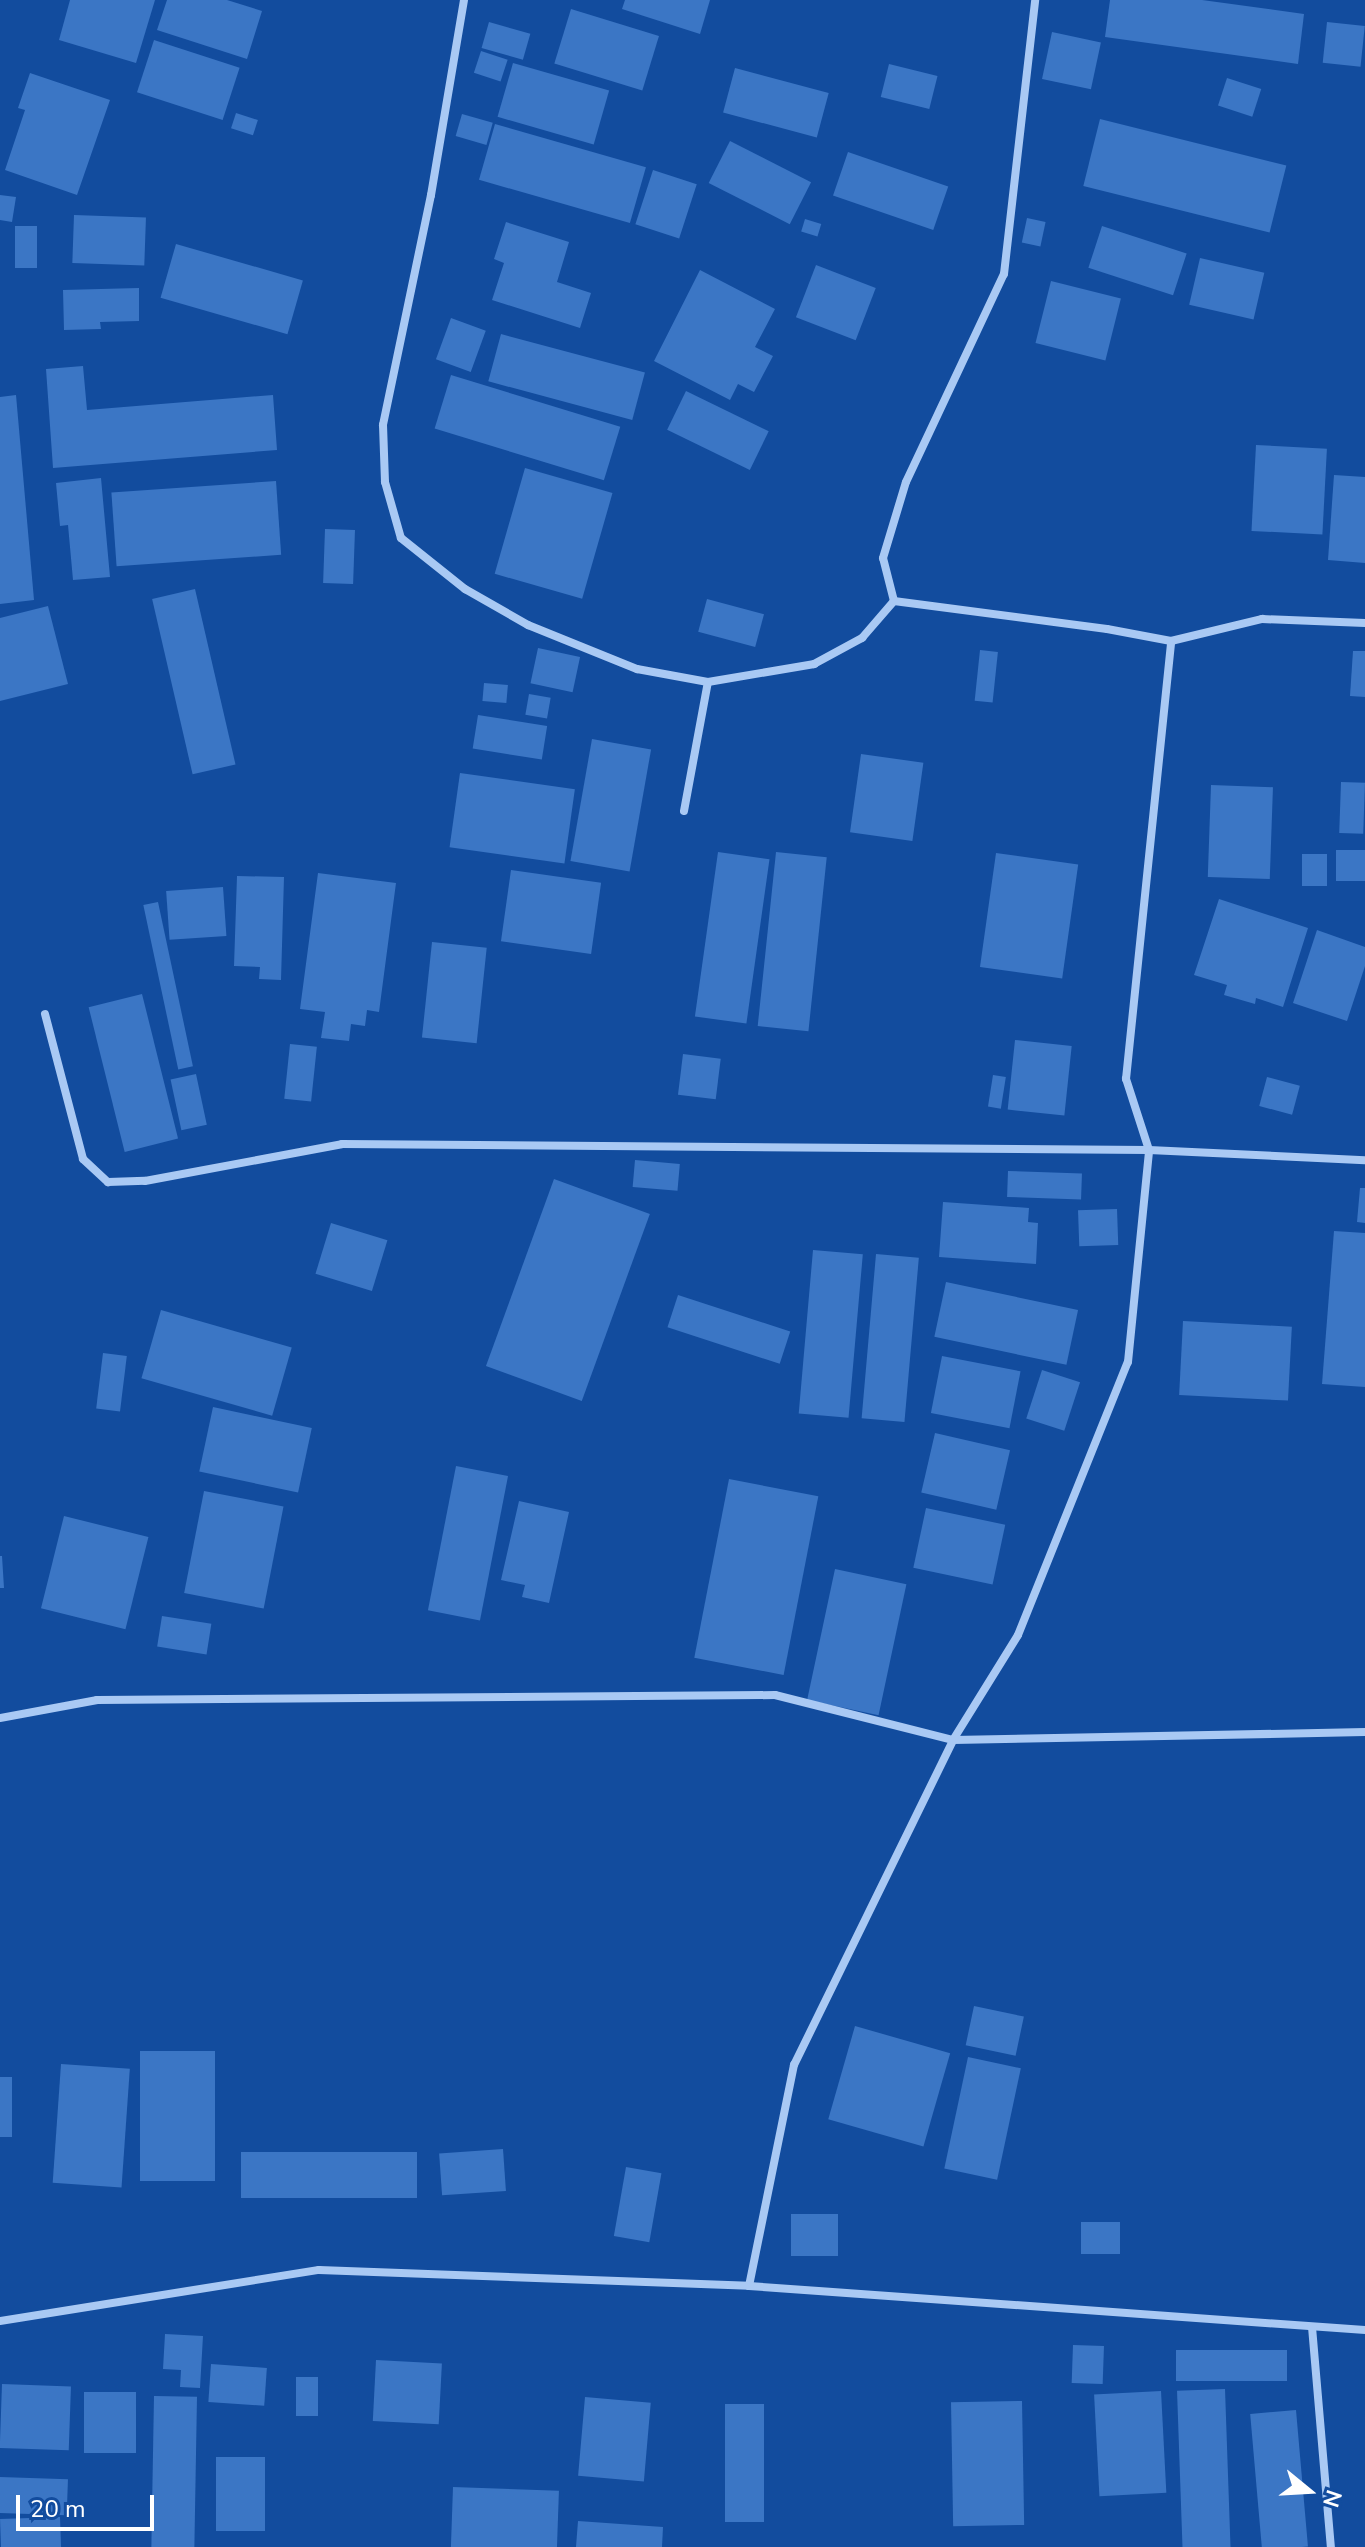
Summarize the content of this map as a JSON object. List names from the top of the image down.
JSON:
{
  "scale_bar": "20 m",
  "north": "right"
}
